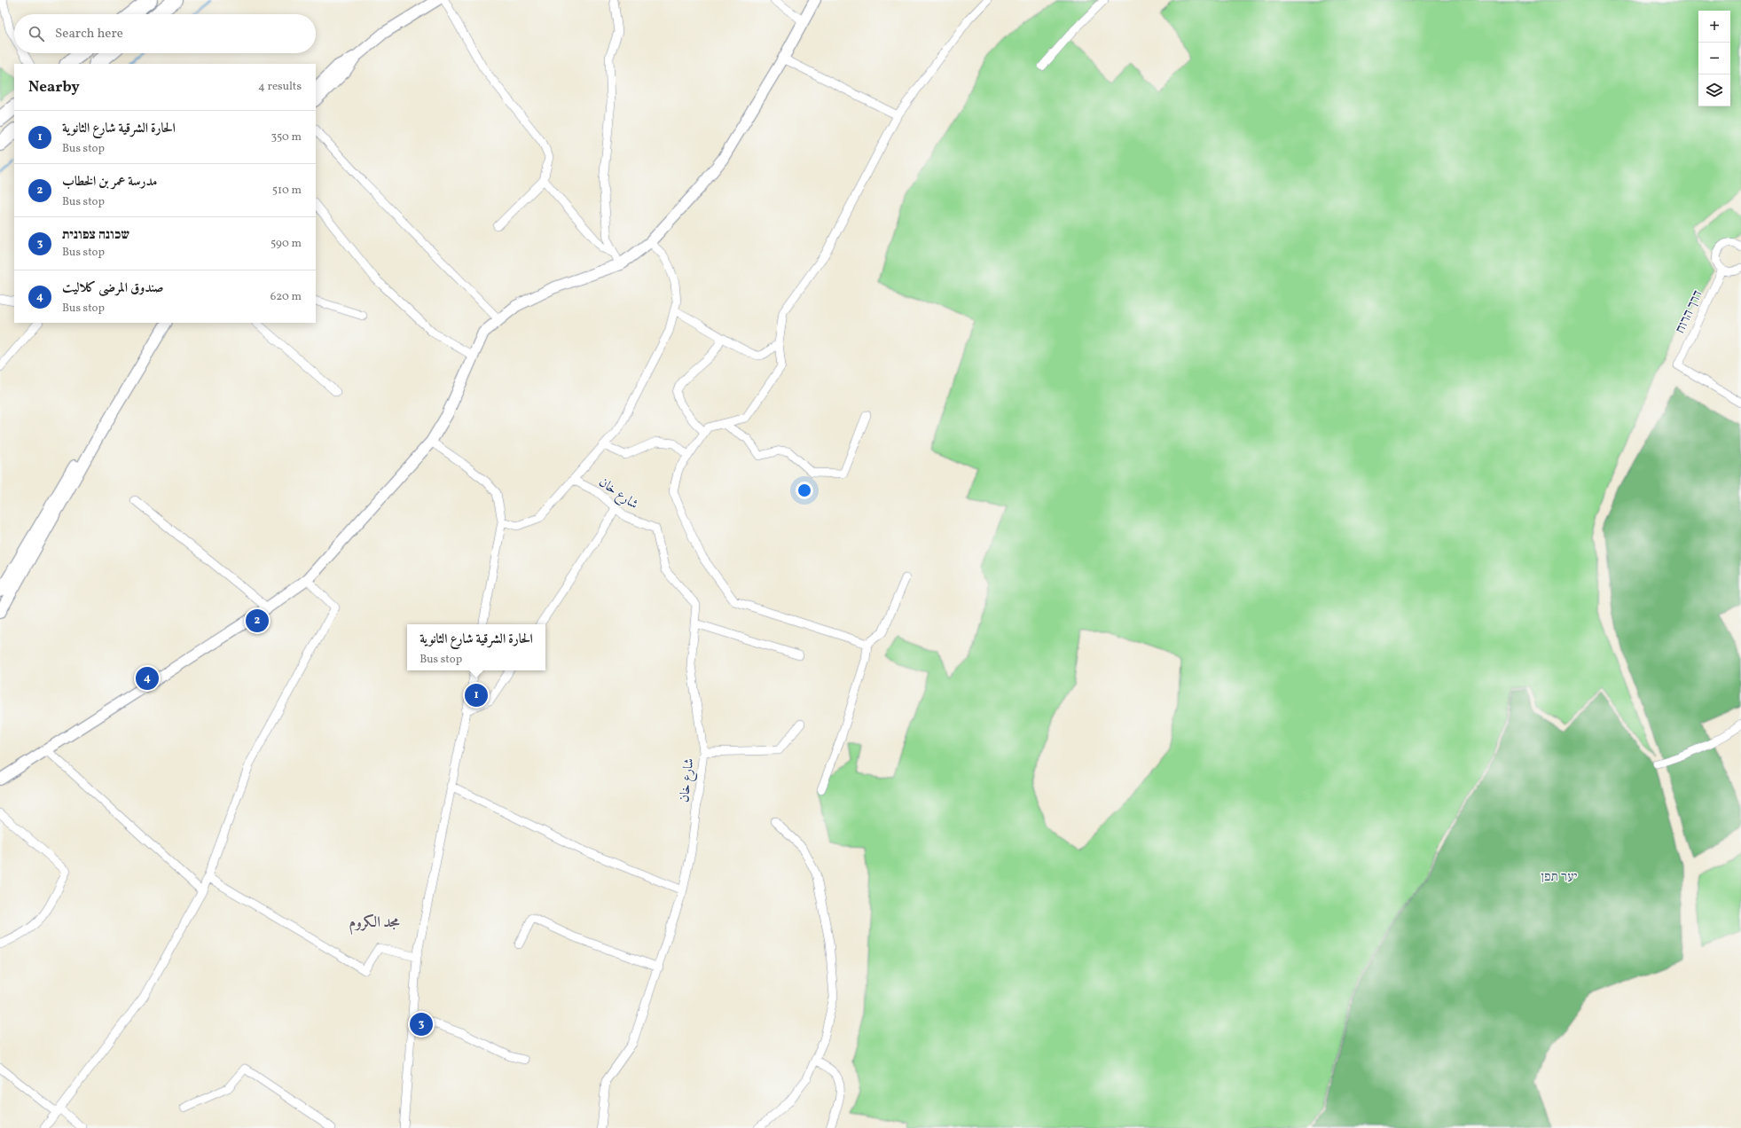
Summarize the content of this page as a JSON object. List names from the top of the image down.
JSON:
{
  "streets": {
    "street": ["דרך הרוח", "شارع خان"]
  },
  "districts": ["مجد الكروم"],
  "parks": ["יער תפן"],
  "page": {
    "map_buttons": ["+", "−"],
    "search": "Search here",
    "heading": ["Nearby", "4 results"],
    "list": [
      {
        "mark": "1",
        "name": "الحارة الشرقية شارع الثانوية",
        "note": "Bus stop",
        "value": "350 m"
      },
      {
        "mark": "2",
        "name": "مدرسة عمر بن الخطاب",
        "note": "Bus stop",
        "value": "510 m"
      },
      {
        "mark": "3",
        "name": "שכונה צפונית",
        "note": "Bus stop",
        "value": "590 m"
      },
      {
        "mark": "4",
        "name": "صندوق المرضى كلاليت",
        "note": "Bus stop",
        "value": "620 m"
      }
    ],
    "pins": [
      "2",
      "4",
      "1",
      "3"
    ],
    "popup": ["الحارة الشرقية شارع الثانوية", "Bus stop"]
  }
}
